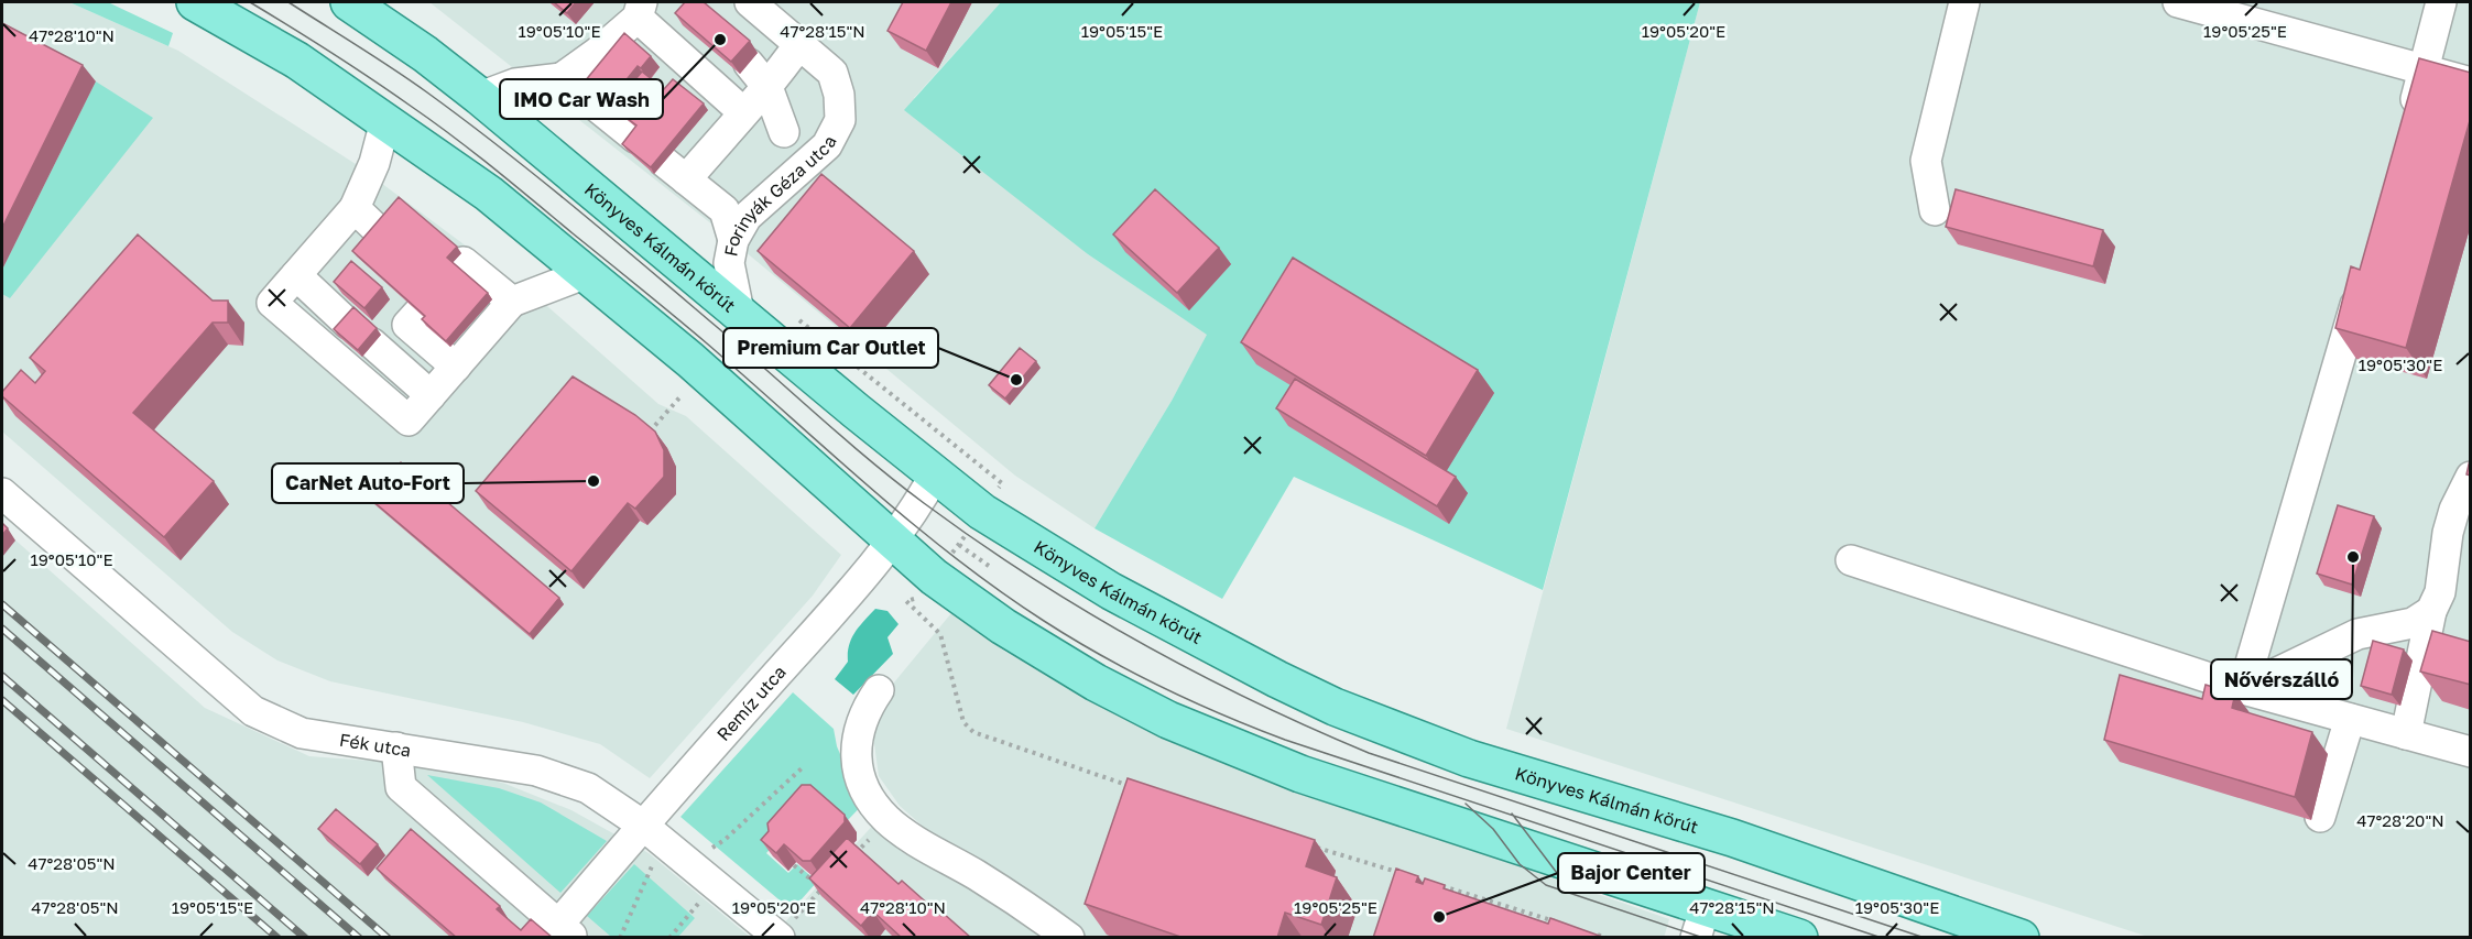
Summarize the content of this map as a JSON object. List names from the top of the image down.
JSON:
{
  "streets": {
    "main road": ["Könyves Kálmán körút"],
    "street": ["Forinyák Géza utca", "Remíz utca", "Fék utca"]
  },
  "crossings": [
    ["Forinyák Géza utca", "Könyves Kálmán körút"],
    ["Könyves Kálmán körút", "Remíz utca"],
    ["Remíz utca", "Fék utca"]
  ],
  "places": [
    "IMO Car Wash",
    "Premium Car Outlet",
    "CarNet Auto-Fort",
    "Nővérszálló",
    "Bajor Center"
  ],
  "coordinates": [
    "19°05'10\"E",
    "47°28'15\"N",
    "19°05'15\"E",
    "19°05'20\"E",
    "19°05'25\"E",
    "47°28'10\"N",
    "19°05'30\"E",
    "47°28'20\"N",
    "47°28'05\"N"
  ]
}
